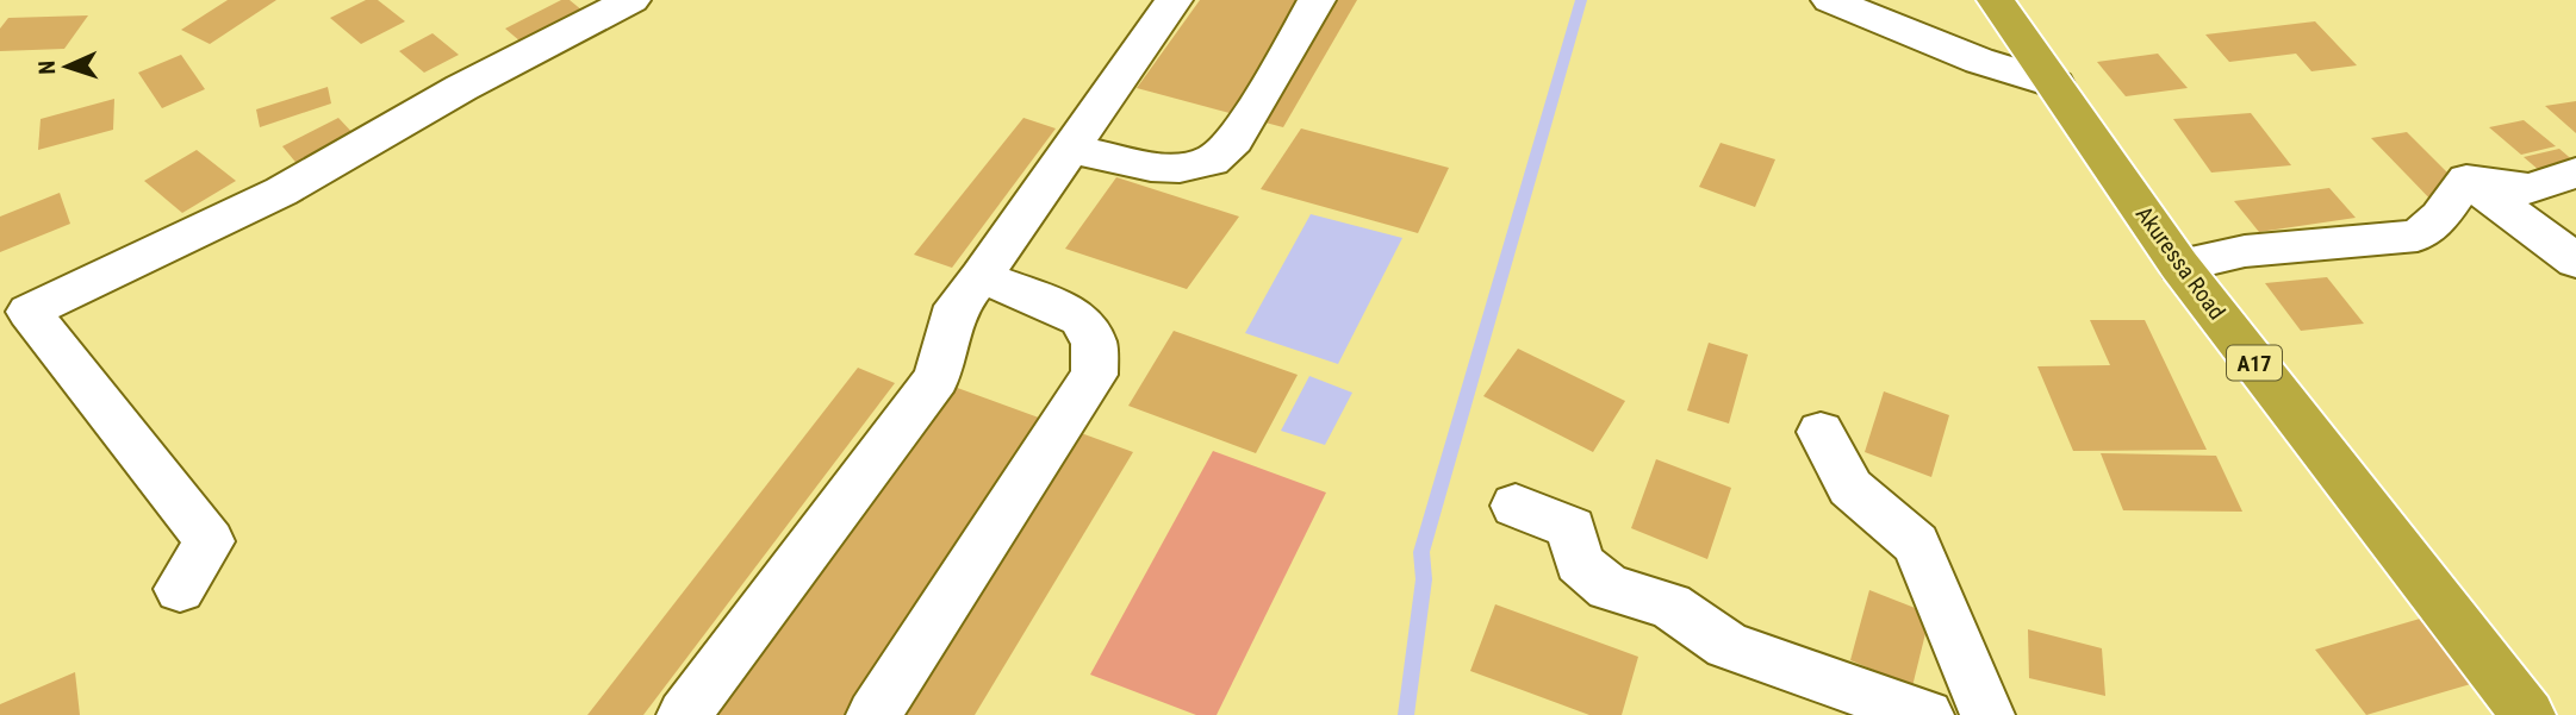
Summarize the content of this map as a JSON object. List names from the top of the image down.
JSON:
{
  "streets": {
    "highway": ["Akuressa Road", "A17"]
  },
  "north": "left"
}
